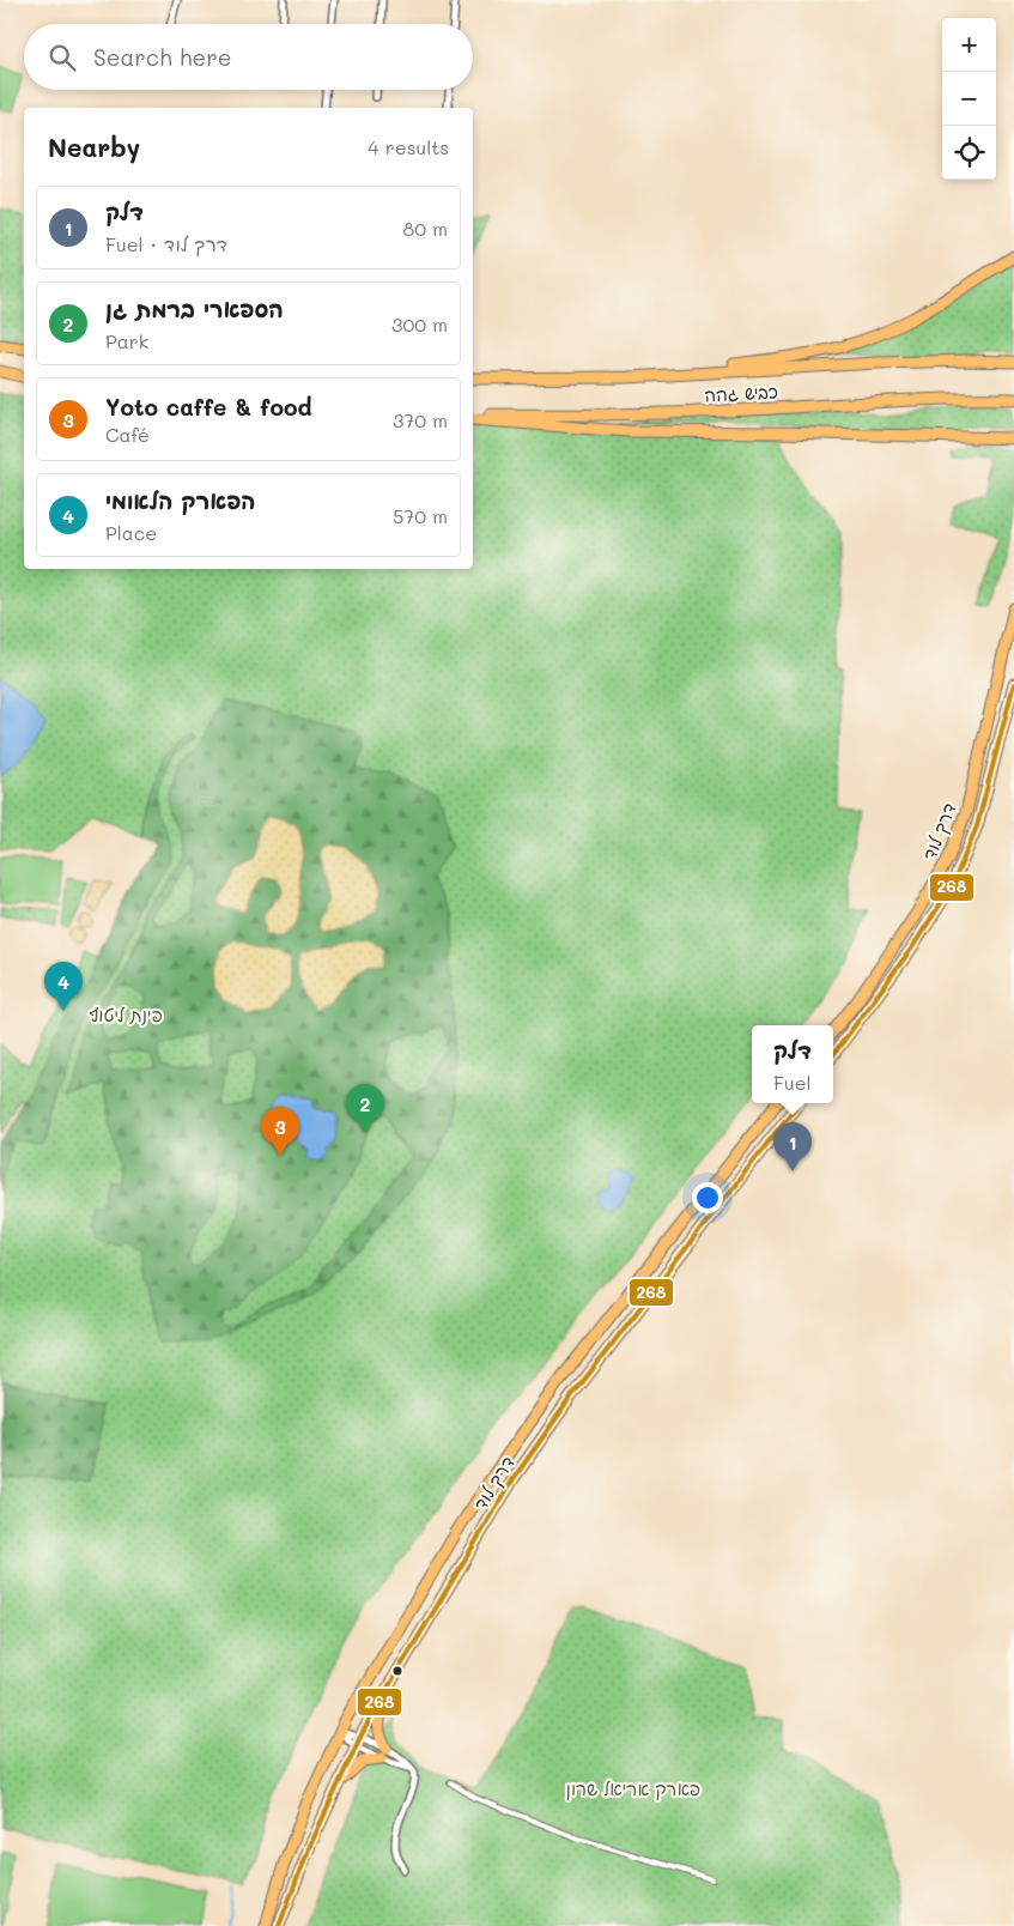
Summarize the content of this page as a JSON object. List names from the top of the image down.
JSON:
{
  "streets": {
    "main road": ["כביש גהה", "דרך לוד"]
  },
  "parks": ["פינת ליטוף", "פארק אריאל שרון"],
  "lines": ["transit line 268"],
  "page": {
    "map_buttons": ["+", "−"],
    "search": "Search here",
    "heading": ["Nearby", "4 results"],
    "list": [
      {
        "mark": "1",
        "name": "דלק",
        "note": "Fuel · דרך לוד",
        "value": "80 m"
      },
      {
        "mark": "2",
        "name": "הספארי ברמת גן",
        "note": "Park",
        "value": "300 m"
      },
      {
        "mark": "3",
        "name": "Yoto caffe & food",
        "note": "Café",
        "value": "370 m"
      },
      {
        "mark": "4",
        "name": "הפארק הלאומי",
        "note": "Place",
        "value": "570 m"
      }
    ],
    "pins": [
      "4",
      "2",
      "3",
      "1"
    ],
    "popup": ["דלק", "Fuel"]
  }
}
